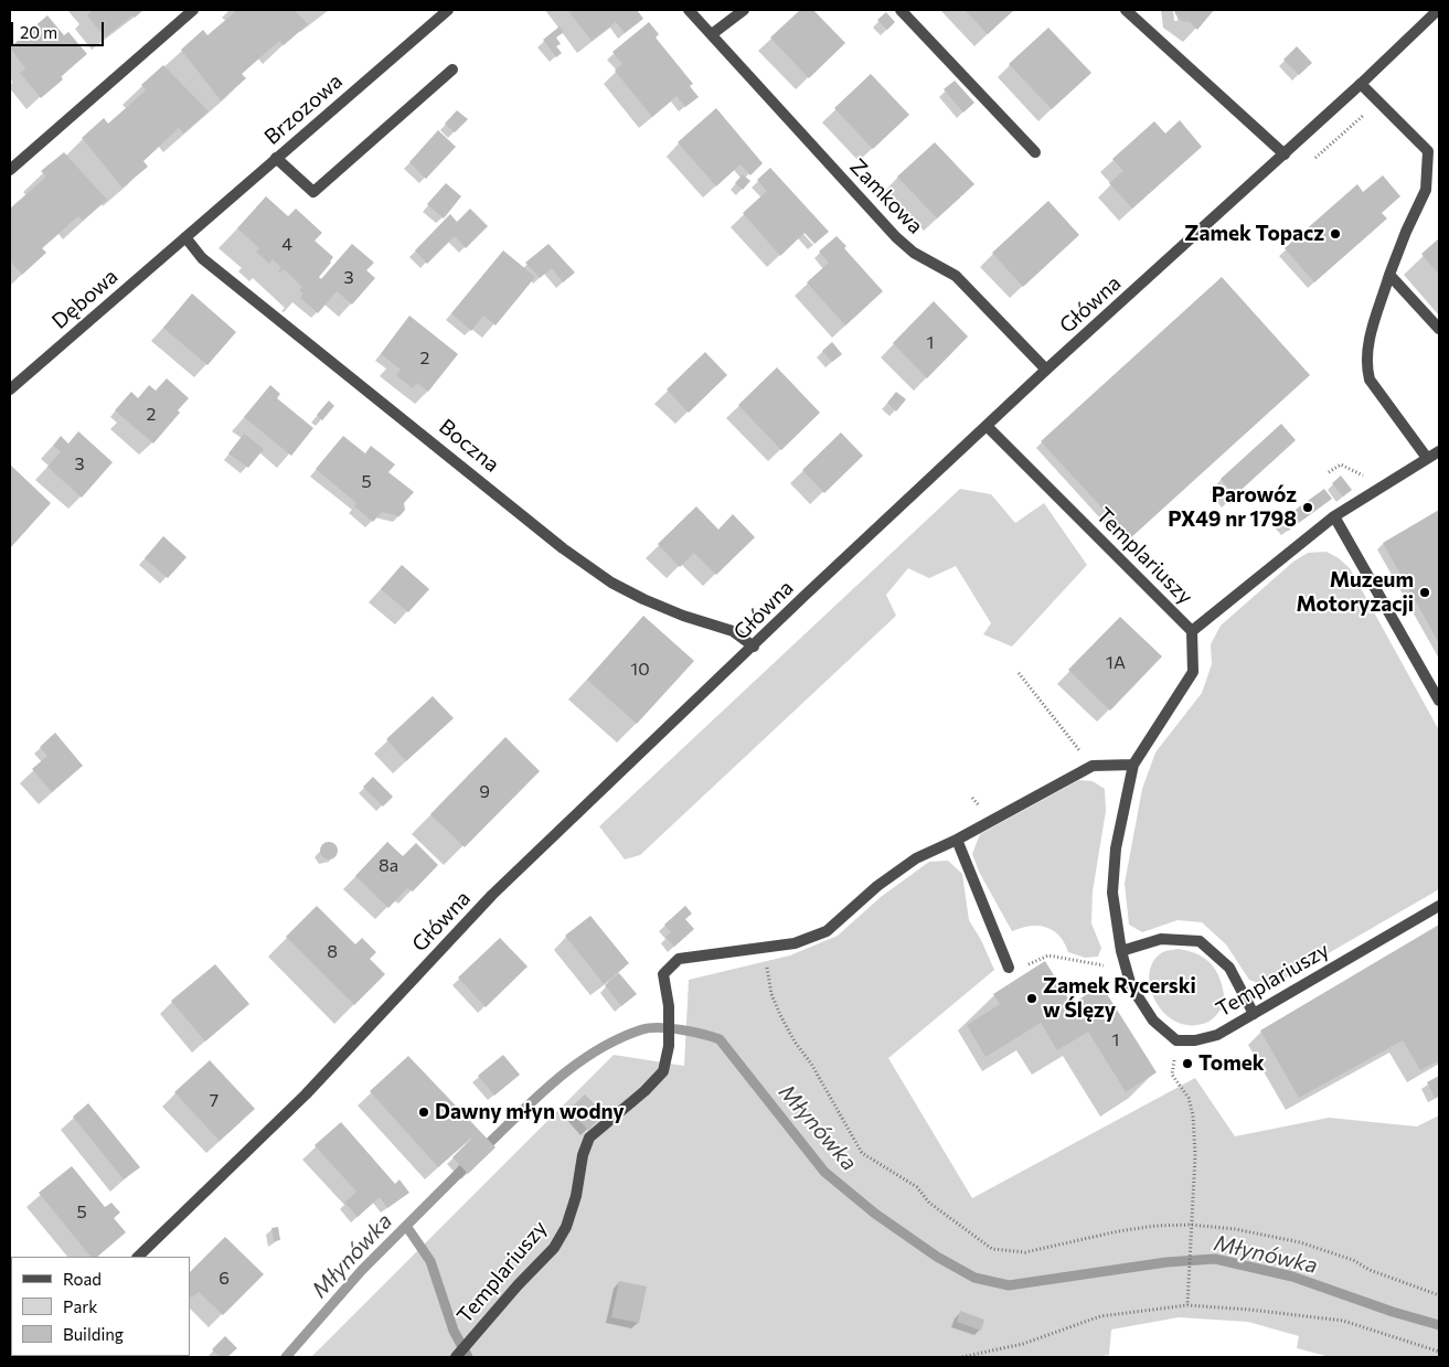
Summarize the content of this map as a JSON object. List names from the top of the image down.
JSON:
{
  "streets": {
    "street": [
      "Brzozowa",
      "Zamkowa",
      "Dębowa",
      "Główna",
      "Boczna",
      "Templariuszy"
    ]
  },
  "crossings": [
    ["Brzozowa", "Dębowa"],
    ["Brzozowa", "Boczna"],
    ["Zamkowa", "Główna"],
    ["Dębowa", "Boczna"],
    ["Główna", "Boczna"],
    ["Główna", "Templariuszy"]
  ],
  "water": ["Młynówka"],
  "places": [
    "Zamek Topacz",
    "Parowóz PX49 nr 1798",
    "Muzeum Motoryzacji",
    "Zamek Rycerski w Ślęzy",
    "Tomek",
    "Dawny młyn wodny"
  ],
  "house_numbers": [
    "4",
    "3",
    "1",
    "2",
    "2",
    "3",
    "5",
    "1A",
    "10",
    "9",
    "8a",
    "8",
    "1",
    "7",
    "5",
    "6"
  ],
  "legend": ["Road", "Park", "Building"],
  "scale_bar": "20 m"
}
